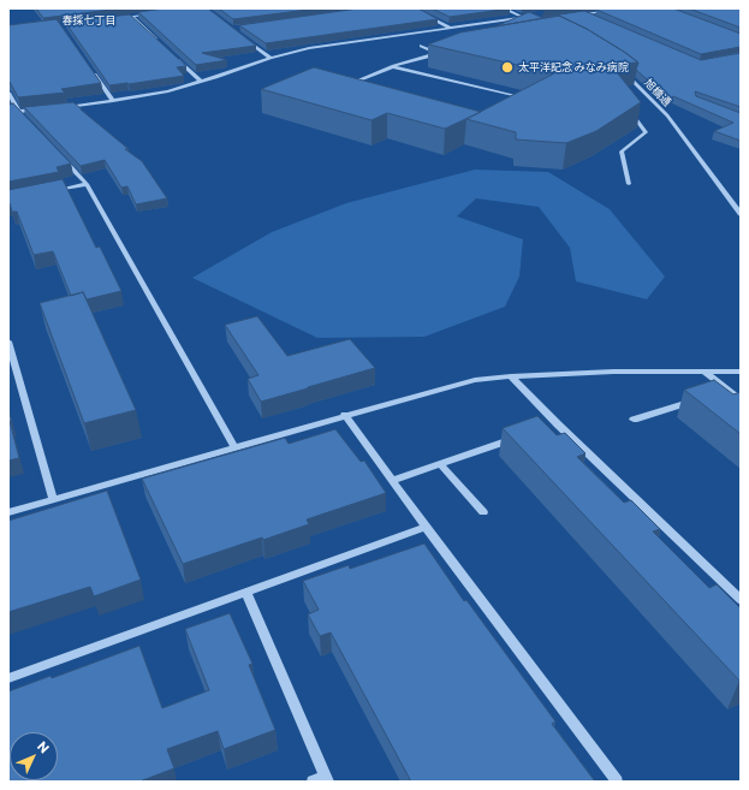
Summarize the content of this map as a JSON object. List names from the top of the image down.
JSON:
{
  "streets": {
    "street": ["旭橋通"]
  },
  "districts": ["春採七丁目"],
  "places": ["太平洋記念 みなみ病院"],
  "north": "top right"
}
